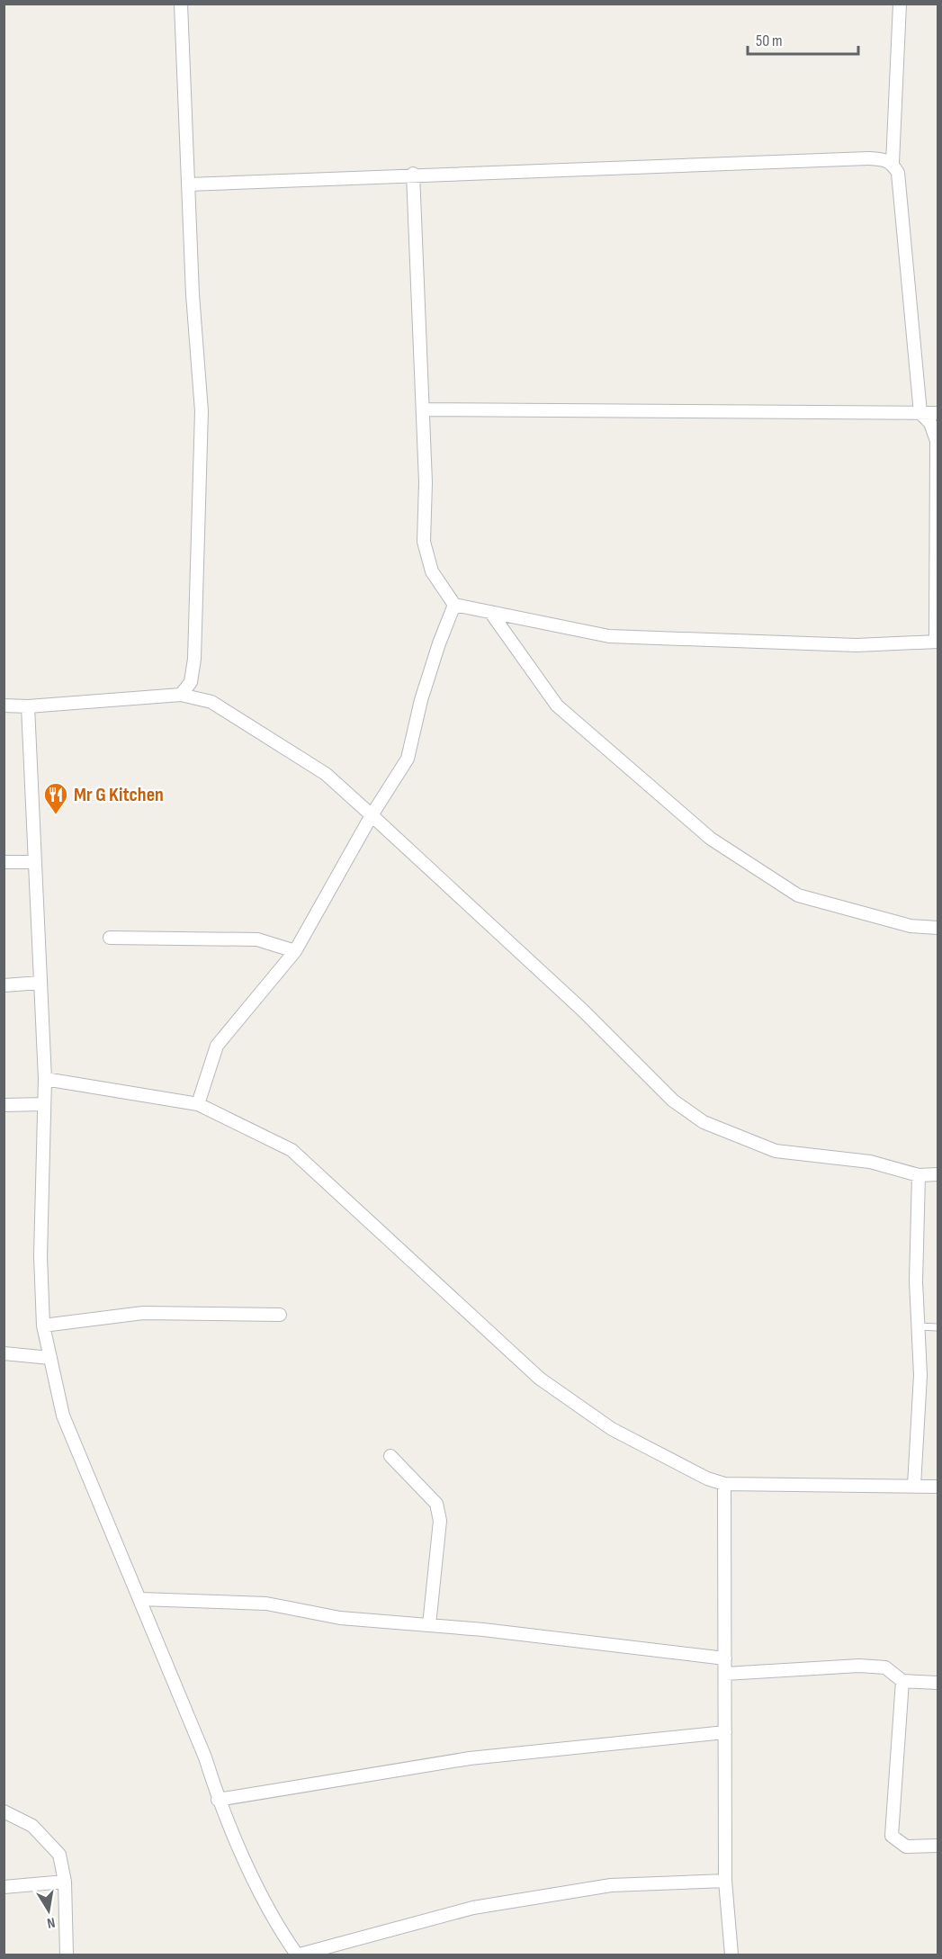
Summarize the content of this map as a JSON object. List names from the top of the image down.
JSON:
{
  "places": {
    "restaurant": ["Mr G Kitchen"]
  },
  "scale_bar": "50 m",
  "north": "bottom"
}
